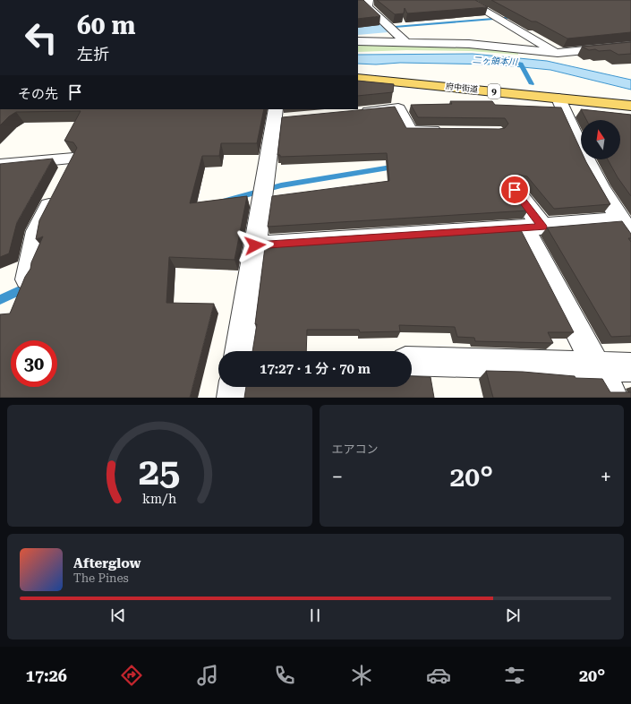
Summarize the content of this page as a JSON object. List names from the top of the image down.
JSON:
{
  "streets": {
    "main road": ["府中街道", "9"]
  },
  "water": ["二ヶ領本川"],
  "north": "top",
  "page": {
    "turn": ["60 m", "左折"],
    "then": "その先",
    "limit": "30",
    "trip": "17:27 · 1 分 · 70 m",
    "tile": "エアコン",
    "heat": ["−", "20°", "+"],
    "song": ["Afterglow", "The Pines"],
    "tabs": ["17:26", "20°"],
    "gauge": ["25", "km/h"]
  }
}
